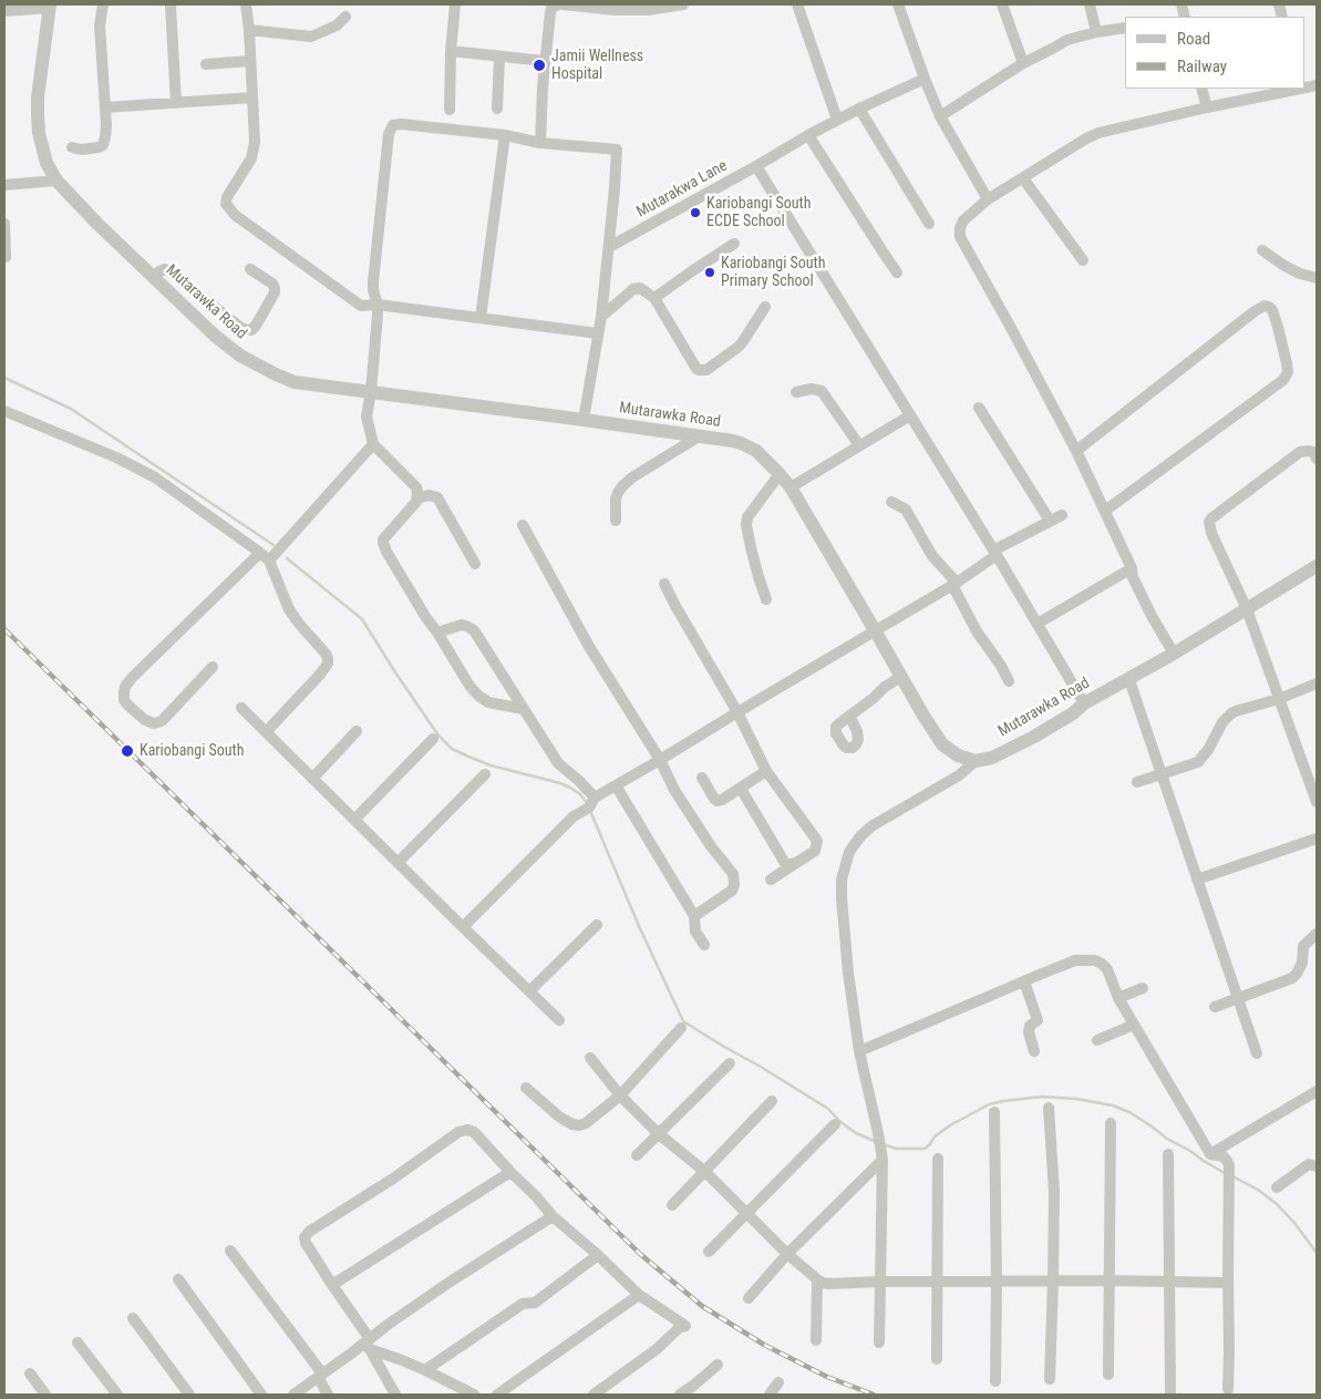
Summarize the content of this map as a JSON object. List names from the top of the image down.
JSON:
{
  "streets": {
    "street": ["Mutarakwa Lane", "Mutarawka Road"]
  },
  "places": [
    "Jamii Wellness Hospital",
    "Kariobangi South ECDE School",
    "Kariobangi South Primary School",
    "Kariobangi South"
  ],
  "legend": ["Road", "Railway"]
}
